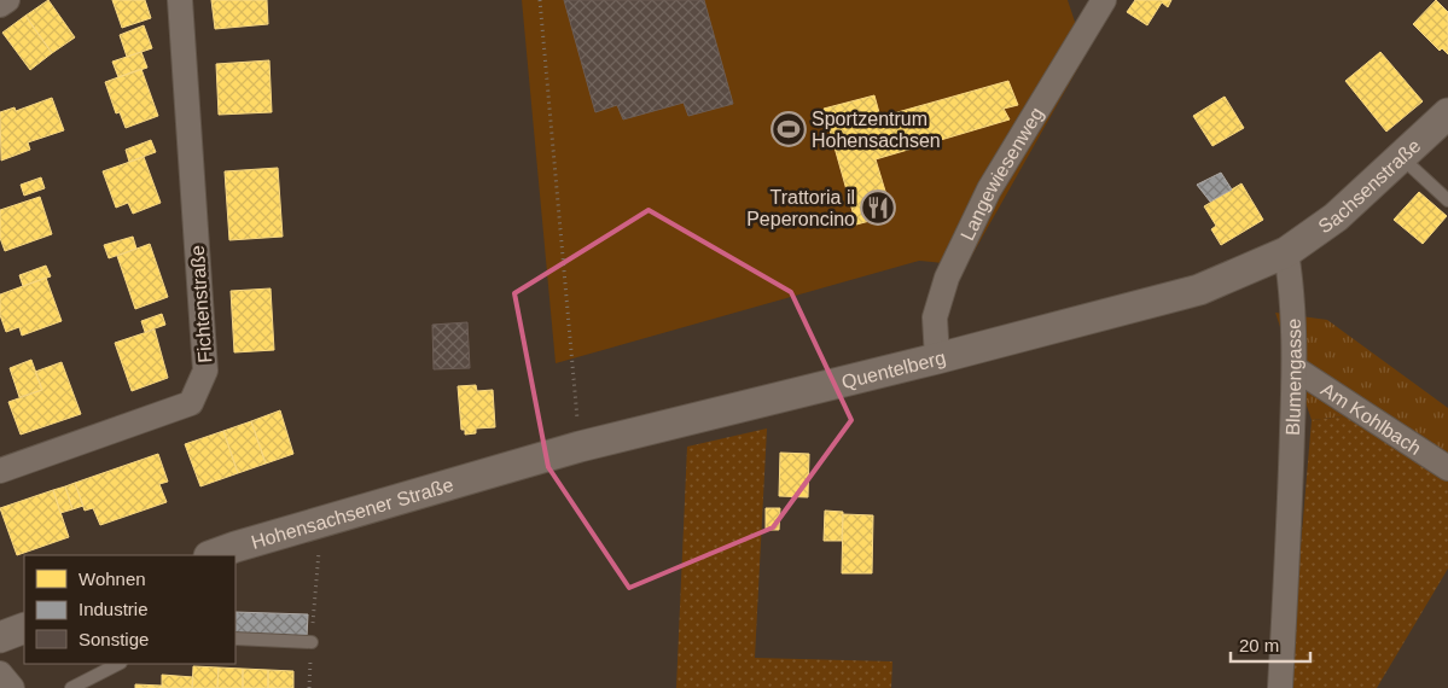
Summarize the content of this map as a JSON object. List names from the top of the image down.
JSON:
{
  "streets": {
    "street": [
      "Langewiesenweg",
      "Sachsenstraße",
      "Fichtenstraße",
      "Quentelberg",
      "Blumengasse",
      "Am Kohlbach",
      "Hohensachsener Straße"
    ]
  },
  "crossings": [
    ["Langewiesenweg", "Quentelberg"],
    ["Sachsenstraße", "Quentelberg"],
    ["Sachsenstraße", "Blumengasse"],
    ["Quentelberg", "Blumengasse"],
    ["Quentelberg", "Hohensachsener Straße"],
    ["Blumengasse", "Am Kohlbach"]
  ],
  "places": {
    "sports": ["Sportzentrum Hohensachsen"],
    "restaurant": ["Trattoria il Peperoncino"]
  },
  "legend": ["Wohnen", "Industrie", "Sonstige"],
  "scale_bar": "20 m"
}
